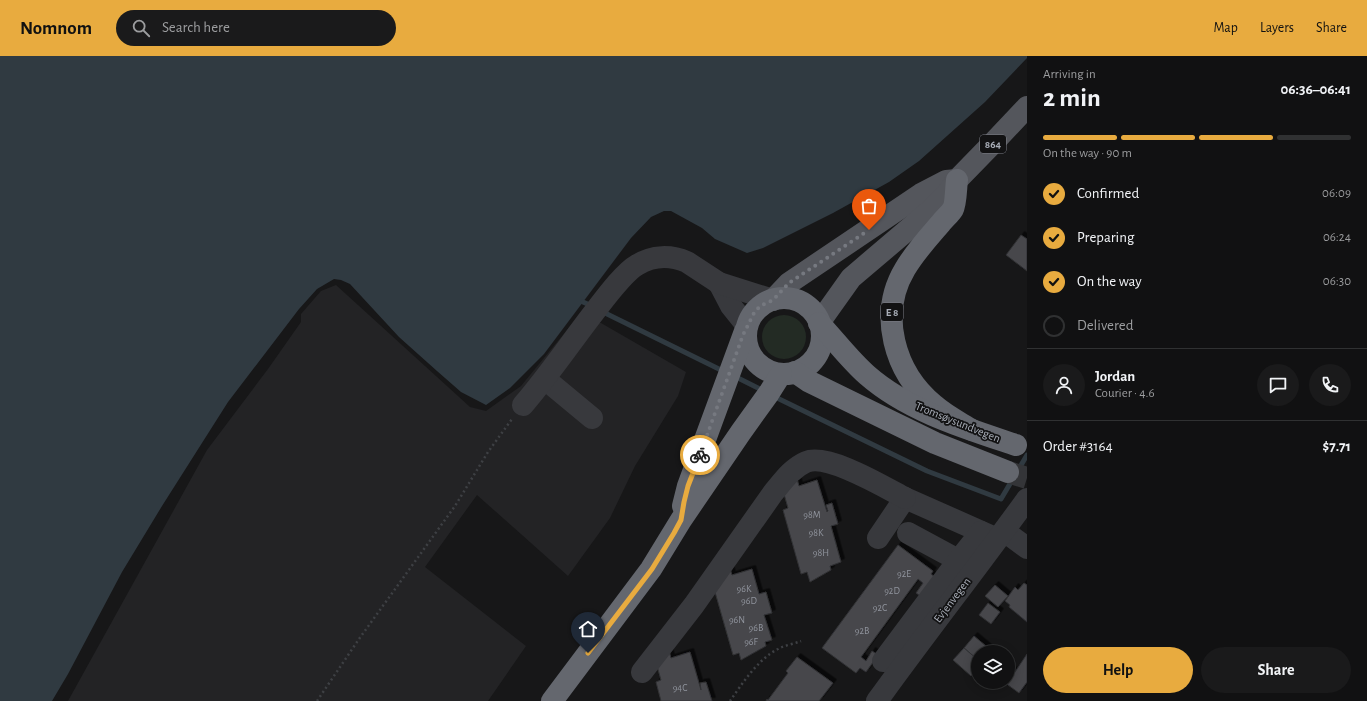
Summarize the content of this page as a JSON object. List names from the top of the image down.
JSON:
{
  "streets": {
    "highway": ["E 8", "Tromsøysundvegen"],
    "main road": ["864"],
    "street": ["Evjenvegen"]
  },
  "crossings": [
    ["864", "E 8"],
    ["864", "Tromsøysundvegen"],
    ["E 8", "Tromsøysundvegen"]
  ],
  "house_numbers": [
    "98M",
    "98K",
    "98H",
    "92E",
    "96K",
    "92D",
    "96D",
    "92C",
    "96N",
    "96B",
    "92B",
    "96F",
    "94C"
  ],
  "page": {
    "header": "Nomnom",
    "search": "Search here",
    "nav": ["Map", "Layers", "Share"],
    "heading": ["2 min", "Arriving in", "06:36–06:41"],
    "panel": [
      "Jordan",
      "Courier · 4.6",
      "Order #3164",
      "$7.71"
    ],
    "bar": "On the way · 90 m",
    "list": [
      ["Confirmed", "06:09"],
      ["Preparing", "06:24"],
      ["On the way", "06:30"],
      "Delivered"
    ],
    "buttons": ["Help", "Share"]
  }
}
